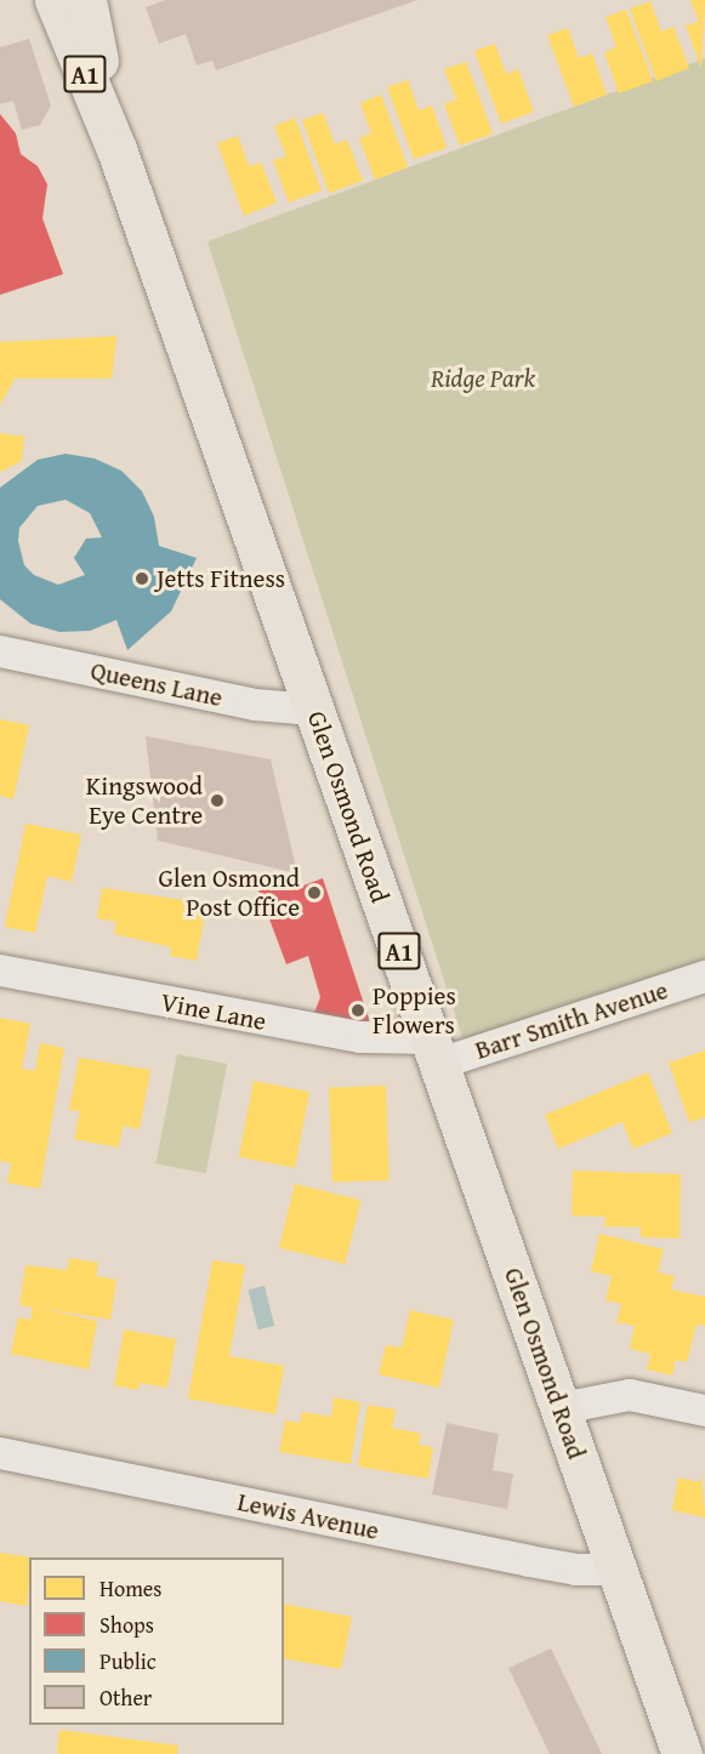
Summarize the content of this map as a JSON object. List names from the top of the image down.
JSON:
{
  "streets": {
    "highway": ["A1", "Glen Osmond Road"],
    "street": [
      "Queens Lane",
      "Vine Lane",
      "Barr Smith Avenue",
      "Lewis Avenue"
    ]
  },
  "crossings": [
    ["Queens Lane", "Glen Osmond Road"],
    ["Glen Osmond Road", "Vine Lane"],
    ["Glen Osmond Road", "Barr Smith Avenue"],
    ["Glen Osmond Road", "Lewis Avenue"],
    ["Vine Lane", "Barr Smith Avenue"]
  ],
  "parks": ["Ridge Park"],
  "places": [
    "Jetts Fitness",
    "Kingswood Eye Centre",
    "Glen Osmond Post Office",
    "Poppies Flowers"
  ],
  "legend": [
    "Homes",
    "Shops",
    "Public",
    "Other"
  ]
}
